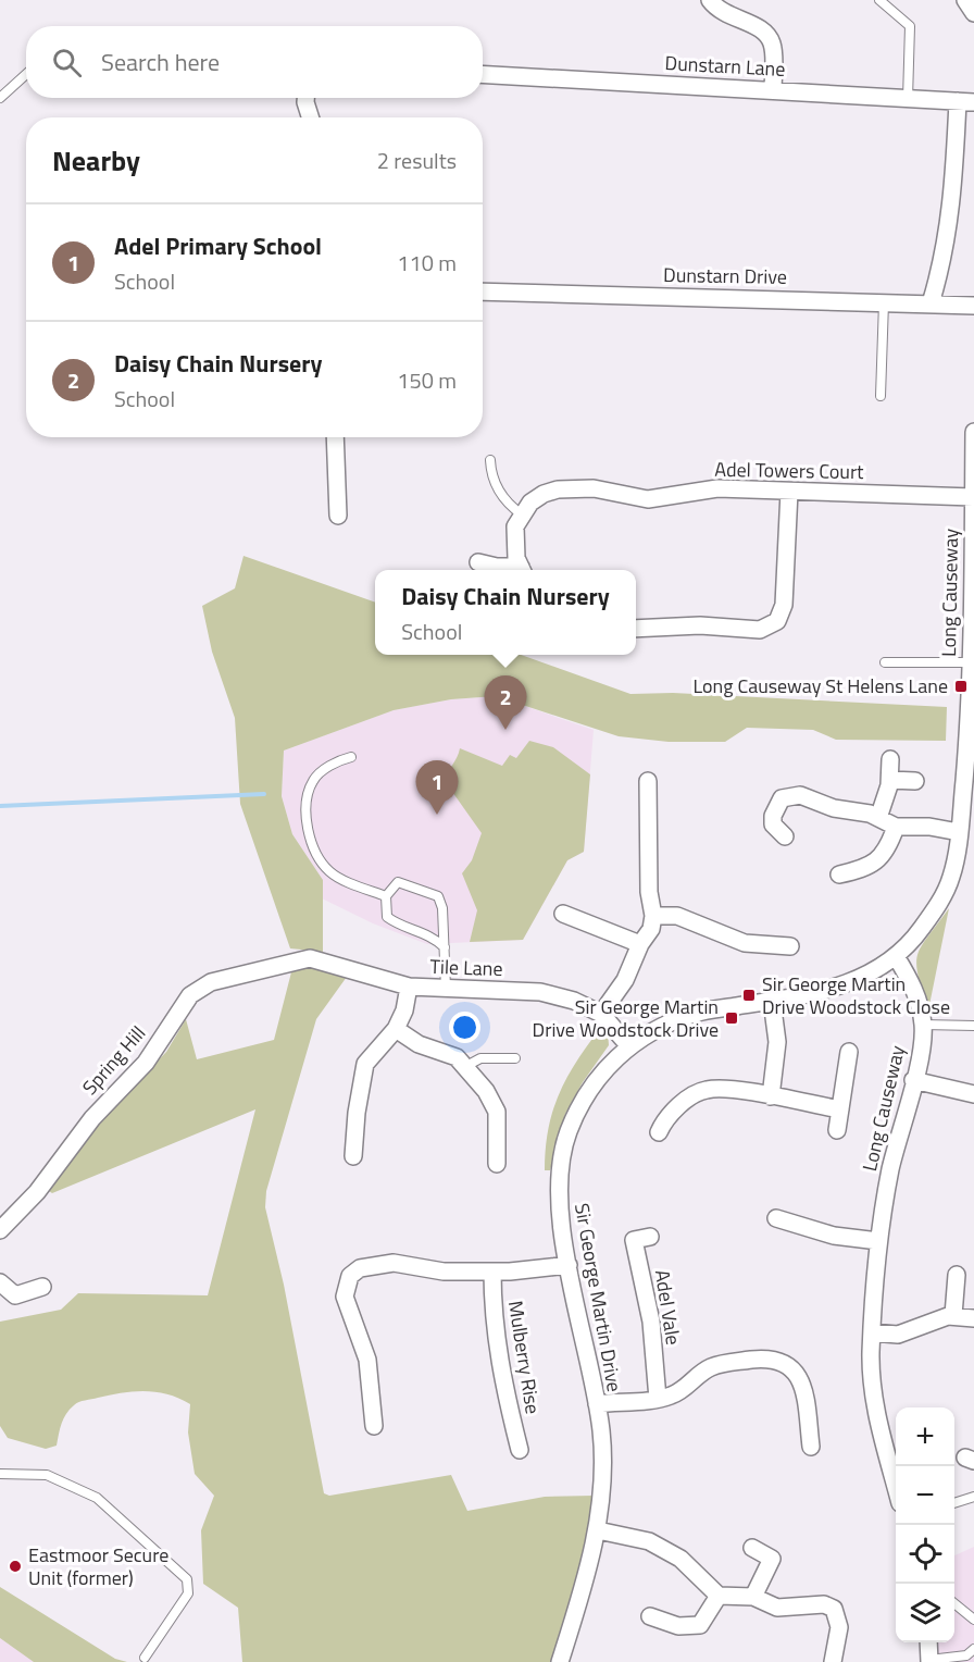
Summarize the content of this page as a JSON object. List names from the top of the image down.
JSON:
{
  "streets": {
    "street": [
      "Dunstarn Lane",
      "Dunstarn Drive",
      "Adel Towers Court",
      "Long Causeway",
      "Tile Lane",
      "Spring Hill",
      "Sir George Martin Drive",
      "Adel Vale",
      "Mulberry Rise"
    ]
  },
  "crossings": [
    ["Adel Towers Court", "Long Causeway"],
    ["Long Causeway", "Sir George Martin Drive"],
    ["Tile Lane", "Spring Hill"],
    ["Tile Lane", "Sir George Martin Drive"]
  ],
  "places": {
    "transit": ["Long Causeway St Helens Lane", "Sir George Martin Drive Woodstock Close", "Sir George Martin Drive Woodstock Drive"],
    "other": ["Eastmoor Secure Unit (former)"]
  },
  "page": {
    "search": "Search here",
    "heading": ["Nearby", "2 results"],
    "list": [
      {
        "mark": "1",
        "name": "Adel Primary School",
        "note": "School",
        "value": "110 m"
      },
      {
        "mark": "2",
        "name": "Daisy Chain Nursery",
        "note": "School",
        "value": "150 m"
      }
    ],
    "popup": ["Daisy Chain Nursery", "School"],
    "pins": ["2", "1"],
    "map_buttons": ["+", "−"]
  }
}
